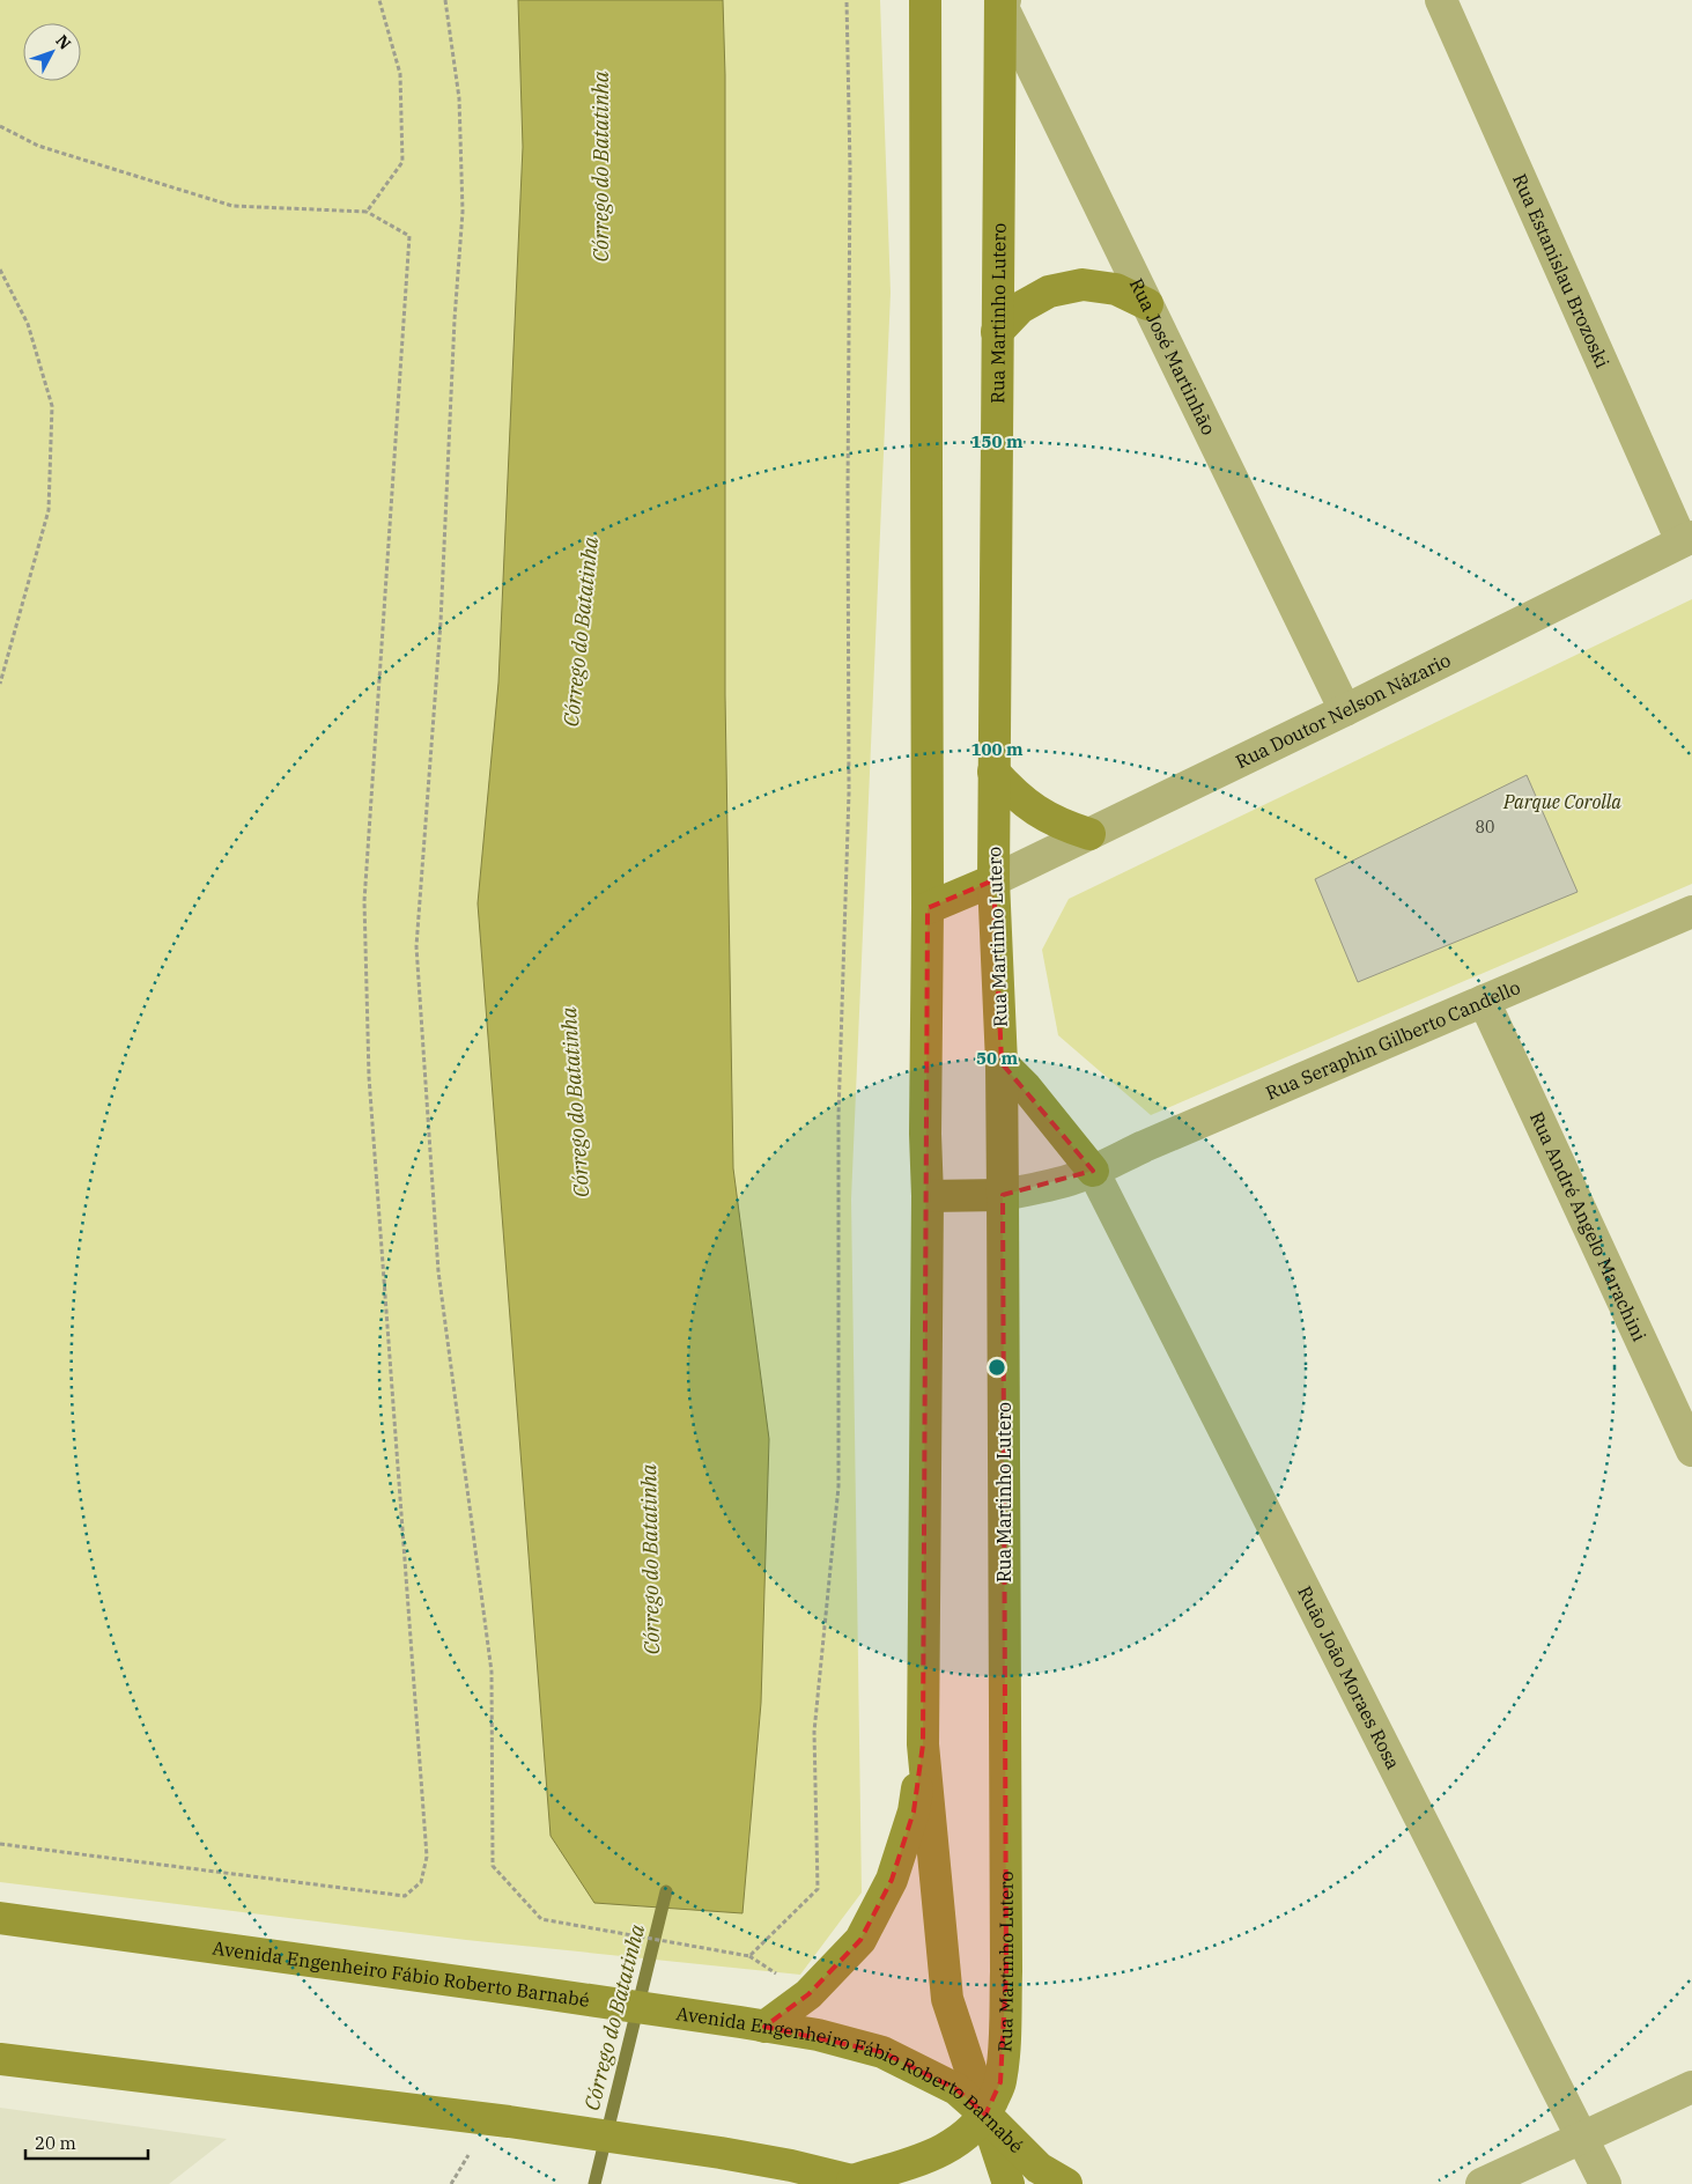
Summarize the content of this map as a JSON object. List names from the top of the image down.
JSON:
{
  "streets": {
    "main road": ["Rua Martinho Lutero", "Avenida Engenheiro Fábio Roberto Barnabé"],
    "street": [
      "Rua Estanislau Brozoski",
      "Rua José Martinhão",
      "Rua Doutor Nelson Názario",
      "Rua Seraphin Gilberto Candello",
      "Rua André Angelo Marachini",
      "Ruão João Moraes Rosa"
    ]
  },
  "crossings": [
    ["Rua Estanislau Brozoski", "Rua Doutor Nelson Názario"],
    ["Rua Martinho Lutero", "Rua José Martinhão"],
    ["Rua Martinho Lutero", "Rua Doutor Nelson Názario"],
    ["Rua Martinho Lutero", "Rua Seraphin Gilberto Candello"],
    ["Rua Martinho Lutero", "Avenida Engenheiro Fábio Roberto Barnabé"],
    ["Rua José Martinhão", "Rua Doutor Nelson Názario"],
    ["Rua Seraphin Gilberto Candello", "Rua André Angelo Marachini"],
    ["Rua Seraphin Gilberto Candello", "Ruão João Moraes Rosa"]
  ],
  "water": ["Córrego do Batatinha"],
  "parks": ["Parque Corolla"],
  "house_numbers": ["80"],
  "scale_bar": "20 m",
  "north": "top right",
  "rings": ["150 m", "100 m", "50 m"]
}
